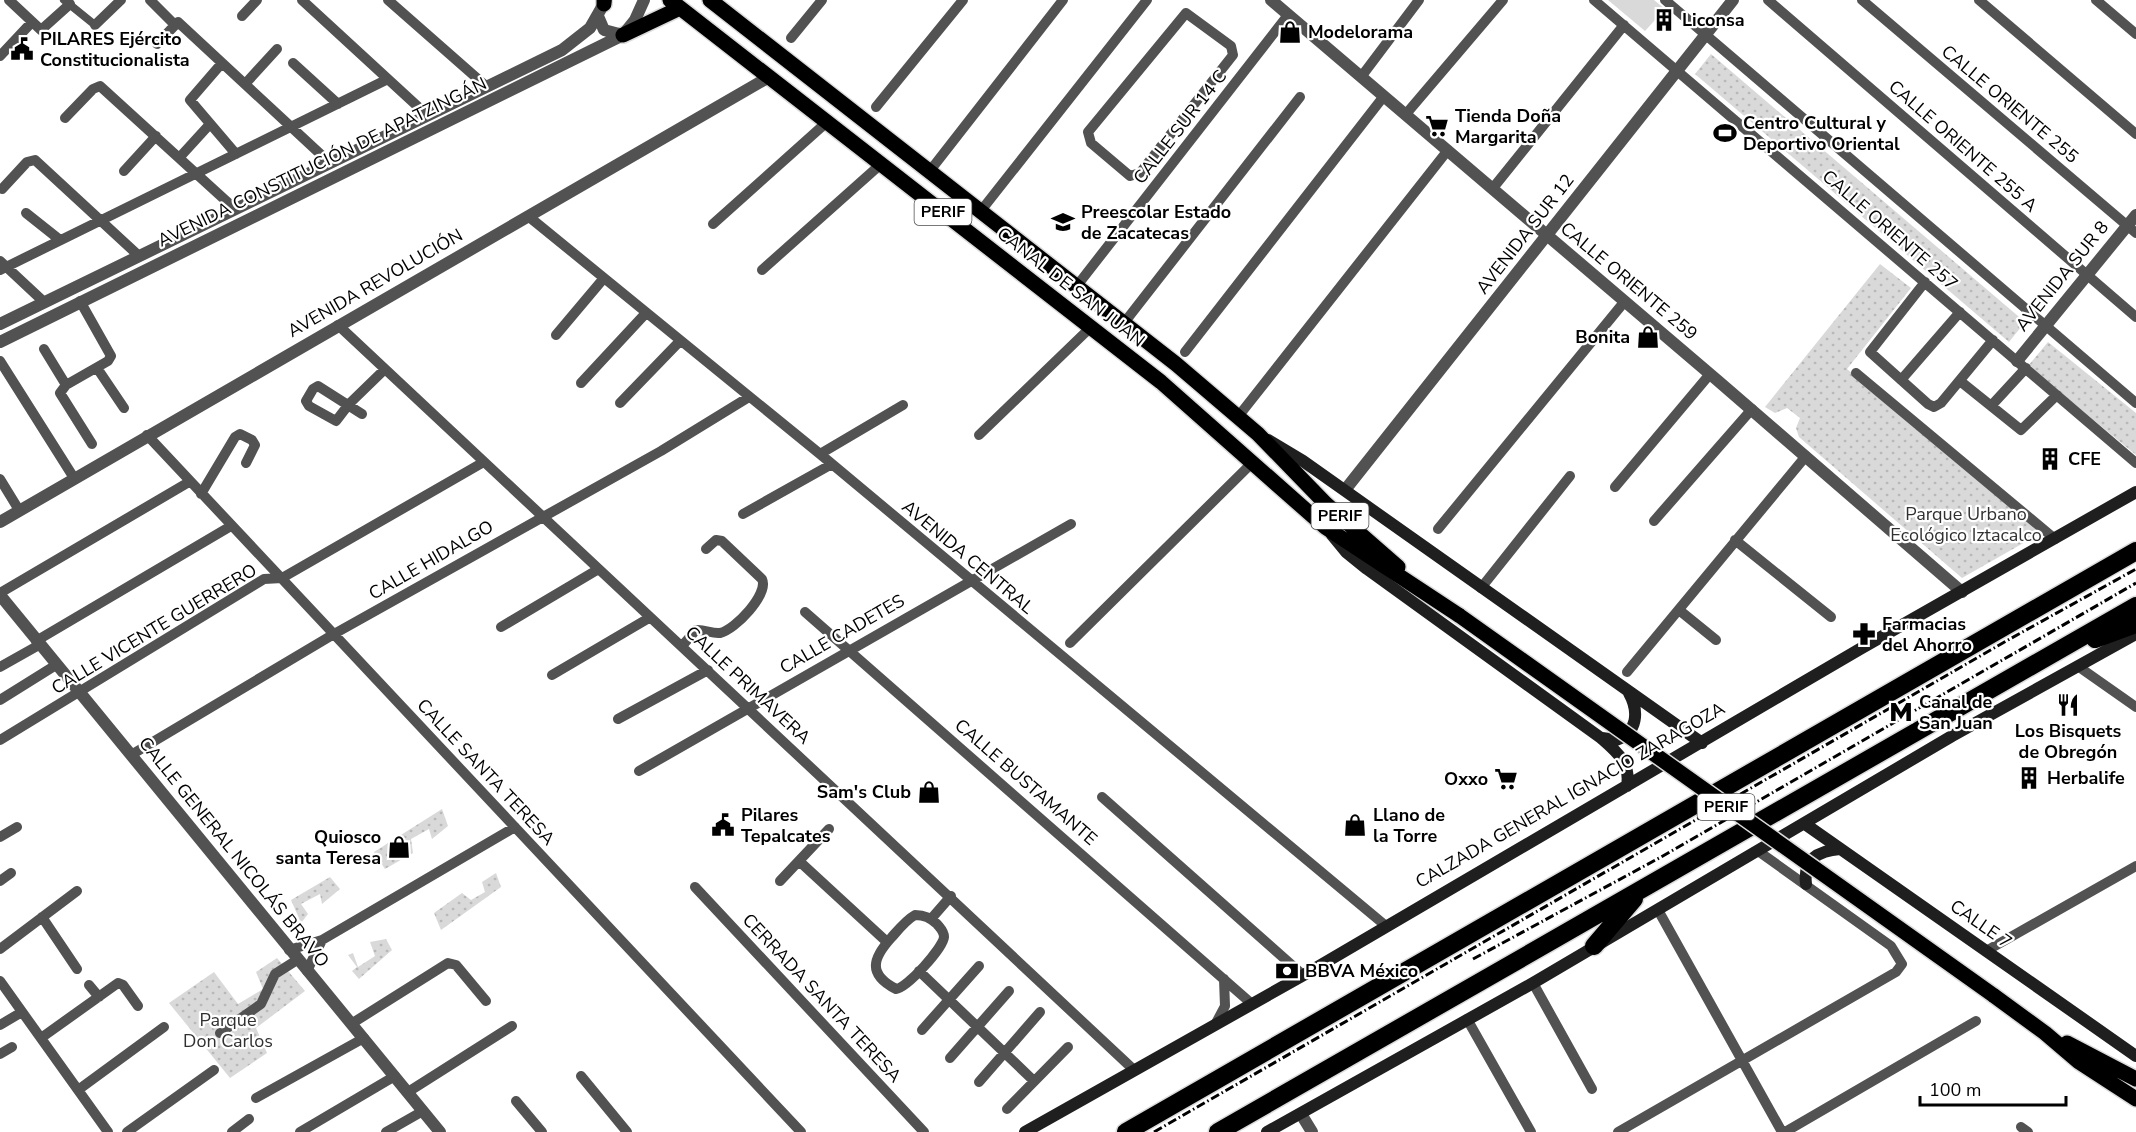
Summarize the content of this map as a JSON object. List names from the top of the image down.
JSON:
{
  "streets": {
    "main road": [
      "PERIF",
      "CANAL DE SAN JUAN",
      "CALZADA GENERAL IGNACIO ZARAGOZA",
      "CALLE 7"
    ],
    "street": [
      "CALLE ORIENTE 255",
      "CALLE SUR 14 C",
      "CALLE ORIENTE 255 A",
      "AVENIDA CONSTITUCIÓN DE APATZINGÁN",
      "CALLE ORIENTE 257",
      "AVENIDA SUR 12",
      "AVENIDA SUR 8",
      "CALLE ORIENTE 259",
      "AVENIDA REVOLUCIÓN",
      "AVENIDA CENTRAL",
      "CALLE HIDALGO",
      "CALLE VICENTE GUERRERO",
      "CALLE CADETES",
      "CALLE PRIMAVERA",
      "CALLE SANTA TERESA",
      "CALLE BUSTAMANTE",
      "CALLE GENERAL NICOLÁS BRAVO",
      "CERRADA SANTA TERESA"
    ]
  },
  "crossings": [
    ["CALLE ORIENTE 255", "AVENIDA SUR 8"],
    ["CALLE SUR 14 C", "CALLE ORIENTE 259"],
    ["CALLE SUR 14 C", "CANAL DE SAN JUAN"],
    ["CALLE ORIENTE 255 A", "AVENIDA SUR 8"],
    ["PERIF", "CANAL DE SAN JUAN"],
    ["CALLE ORIENTE 257", "AVENIDA SUR 12"],
    ["CALLE ORIENTE 257", "AVENIDA SUR 8"],
    ["AVENIDA SUR 12", "CALLE ORIENTE 259"],
    ["AVENIDA SUR 12", "CANAL DE SAN JUAN"],
    ["CALLE ORIENTE 259", "CALZADA GENERAL IGNACIO ZARAGOZA"],
    ["AVENIDA REVOLUCIÓN", "CANAL DE SAN JUAN"],
    ["AVENIDA REVOLUCIÓN", "AVENIDA CENTRAL"],
    ["AVENIDA REVOLUCIÓN", "CALLE PRIMAVERA"],
    ["AVENIDA REVOLUCIÓN", "CALLE SANTA TERESA"],
    ["CANAL DE SAN JUAN", "CALZADA GENERAL IGNACIO ZARAGOZA"],
    ["AVENIDA CENTRAL", "CALLE HIDALGO"],
    ["AVENIDA CENTRAL", "CALLE CADETES"],
    ["AVENIDA CENTRAL", "CALZADA GENERAL IGNACIO ZARAGOZA"],
    ["CALLE HIDALGO", "CALLE PRIMAVERA"],
    ["CALLE HIDALGO", "CALLE SANTA TERESA"],
    ["CALLE HIDALGO", "CALLE GENERAL NICOLÁS BRAVO"],
    ["CALLE VICENTE GUERRERO", "CALLE PRIMAVERA"],
    ["CALLE VICENTE GUERRERO", "CALLE SANTA TERESA"],
    ["CALLE VICENTE GUERRERO", "CALLE GENERAL NICOLÁS BRAVO"],
    ["CALLE CADETES", "CALLE PRIMAVERA"],
    ["CALLE CADETES", "CALLE BUSTAMANTE"],
    ["CALLE PRIMAVERA", "CALZADA GENERAL IGNACIO ZARAGOZA"],
    ["CALLE BUSTAMANTE", "CALZADA GENERAL IGNACIO ZARAGOZA"]
  ],
  "parks": ["Parque Urbano Ecológico Iztacalco", "Parque Don Carlos"],
  "places": {
    "building": ["Liconsa", "CFE", "Herbalife"],
    "shop": [
      "Modelorama",
      "Bonita",
      "Sam's Club",
      "Llano de la Torre",
      "Quiosco santa Teresa"
    ],
    "public building": ["PILARES Ejército Constitucionalista", "Pilares Tepalcates"],
    "supermarket": ["Tienda Doña Margarita", "Oxxo"],
    "sports": ["Centro Cultural y Deportivo Oriental"],
    "school or university": ["Preescolar Estado de Zacatecas"],
    "pharmacy": ["Farmacias del Ahorro"],
    "restaurant": ["Los Bisquets de Obregón"],
    "metro station": ["Canal de San Juan"],
    "bank": ["BBVA México"]
  },
  "scale_bar": "100 m"
}
